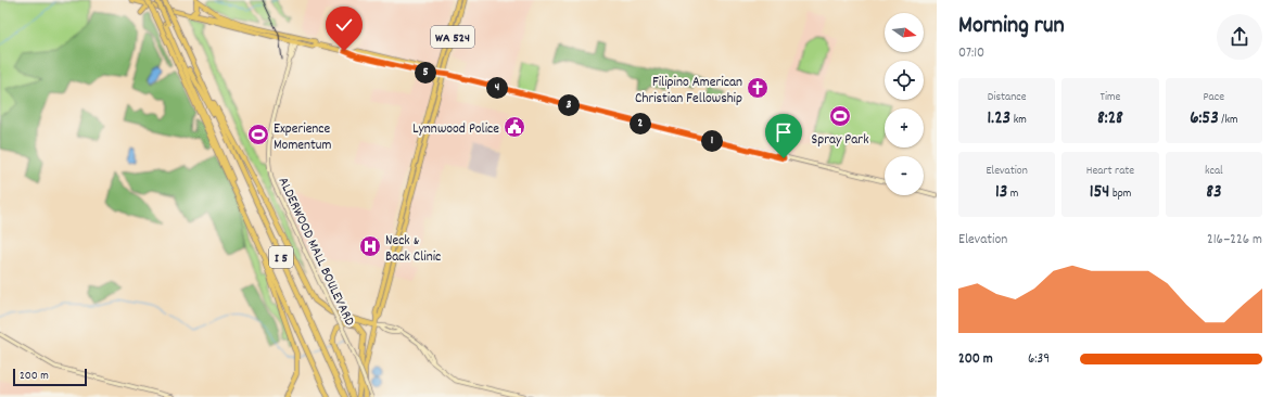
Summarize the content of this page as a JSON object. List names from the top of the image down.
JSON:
{
  "streets": {
    "highway": ["I 5"],
    "main road": ["WA 524", "ALDERWOOD MALL BOULEVARD"]
  },
  "places": {
    "church": ["Filipino American Christian Fellowship"],
    "sports": ["Spray Park", "Experience Momentum"],
    "public building": ["Lynnwood Police"],
    "hospital": ["Neck & Back Clinic"]
  },
  "scale_bar": "200 m",
  "north": "right",
  "page": {
    "heading": ["Morning run", "07:10"],
    "map_buttons": ["+", "−"],
    "pins": [
      "5",
      "4",
      "3",
      "2",
      "1"
    ],
    "stats": [
      ["Distance", "1.23 km"],
      ["Time", "8:28"],
      ["Pace", "6:53 /km"],
      ["Elevation", "13 m"],
      ["Heart rate", "154 bpm"],
      ["kcal", "83"]
    ],
    "chart": ["Elevation", "216–226 m"],
    "list": [
      {
        "name": "200 m",
        "note": "6:39"
      }
    ],
    "scale": "200 m"
  }
}
